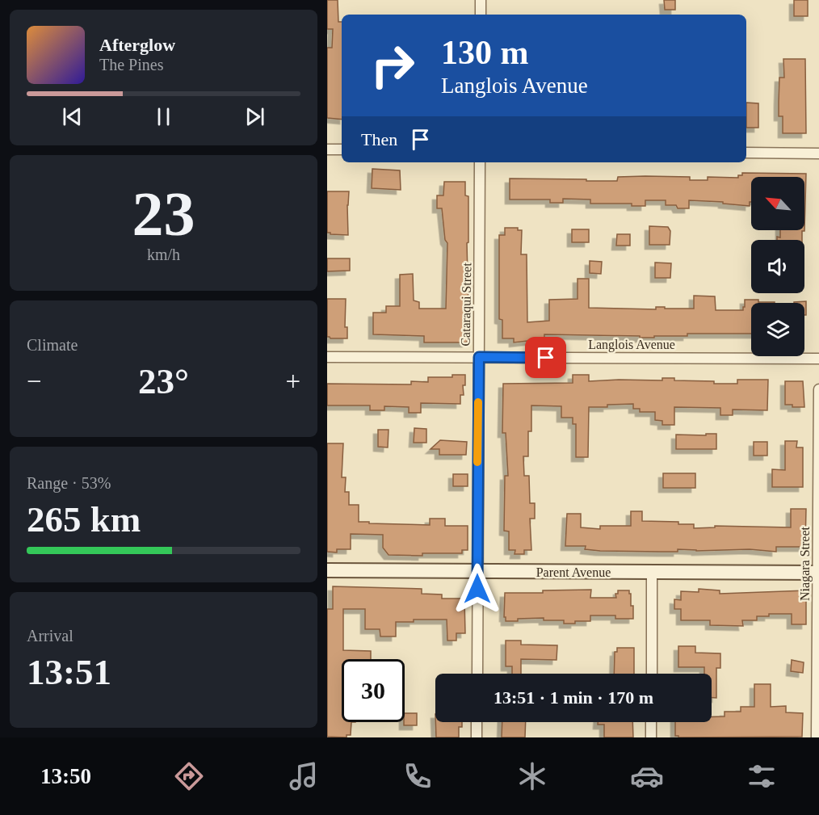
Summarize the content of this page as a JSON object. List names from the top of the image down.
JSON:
{
  "streets": {
    "street": [
      "Cataraqui Street",
      "Langlois Avenue",
      "Niagara Street",
      "Parent Avenue"
    ]
  },
  "crossings": [
    ["Cataraqui Street", "Langlois Avenue"],
    ["Cataraqui Street", "Parent Avenue"],
    ["Niagara Street", "Parent Avenue"]
  ],
  "north": "top left",
  "page": {
    "turn": ["130 m", "Langlois Avenue"],
    "song": ["Afterglow", "The Pines"],
    "then": "Then",
    "tile": [
      ["23", "km/h"],
      "Climate",
      ["Range · 53%", "265 km"],
      ["Arrival", "13:51"]
    ],
    "heat": ["−", "23°", "+"],
    "limit": "30",
    "trip": "13:51 · 1 min · 170 m",
    "tabs": "13:50"
  }
}
